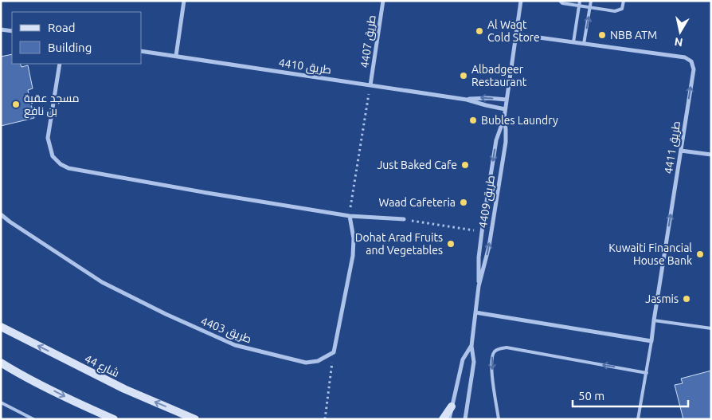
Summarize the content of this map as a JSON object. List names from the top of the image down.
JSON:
{
  "streets": {
    "main road": ["شارع 44"],
    "street": [
      "طريق 4407",
      "طريق 4410",
      "طريق 4411",
      "طريق 4409",
      "طريق 4403"
    ]
  },
  "crossings": [
    ["طريق 4407", "طريق 4410"],
    ["طريق 4410", "طريق 4409"],
    ["طريق 4411", "طريق 4409"]
  ],
  "places": [
    "Al Waqt Cold Store",
    "NBB ATM",
    "Albadgeer Restaurant",
    "مسجد عقبة بن نافع",
    "Bubles Laundry",
    "Just Baked Cafe",
    "Waad Cafeteria",
    "Dohat Arad Fruits and Vegetables",
    "Kuwaiti Financial House Bank",
    "Jasmis"
  ],
  "legend": ["Road", "Building"],
  "scale_bar": "50 m",
  "north": "bottom"
}
